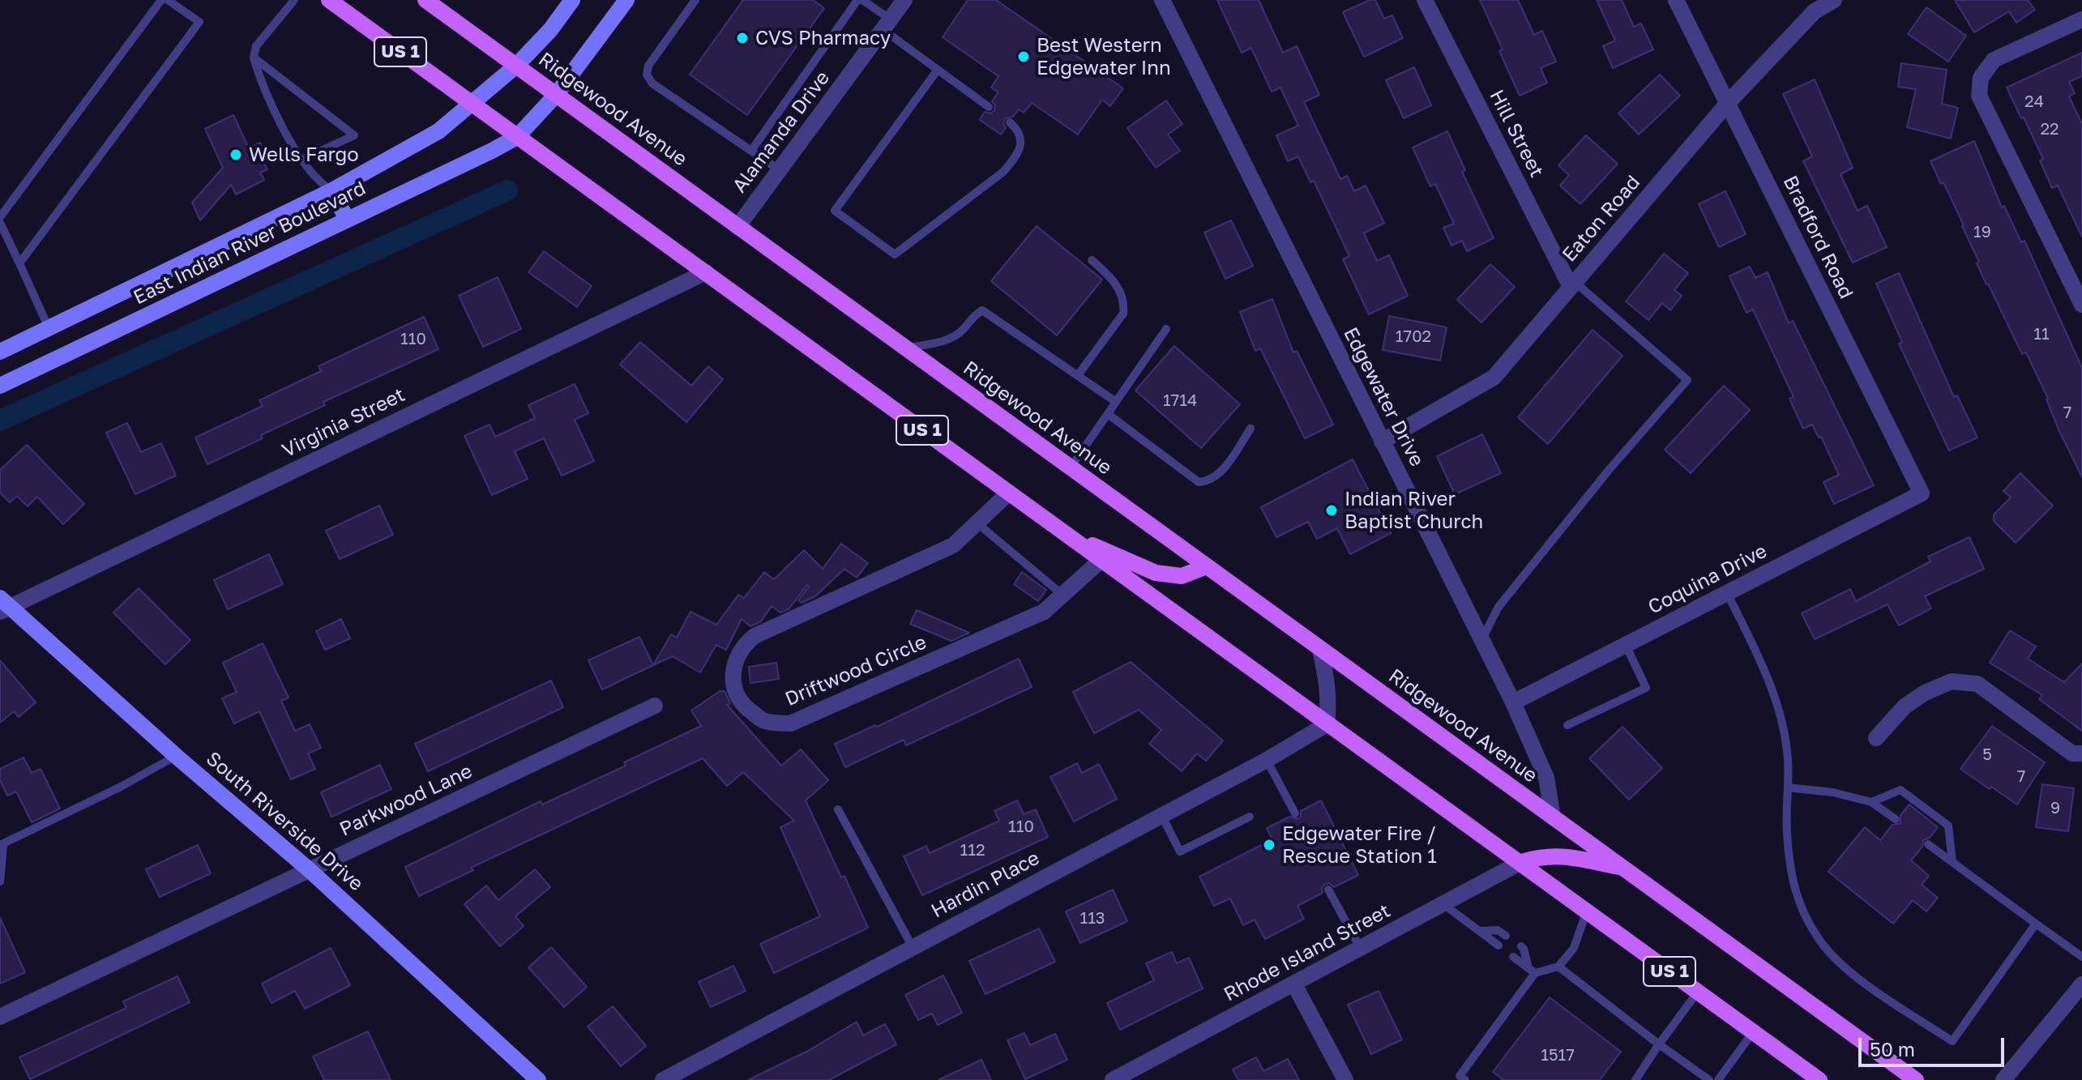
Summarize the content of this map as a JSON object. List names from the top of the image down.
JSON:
{
  "streets": {
    "main road": ["US 1", "Ridgewood Avenue"],
    "street": [
      "Alamanda Drive",
      "Hill Street",
      "Eaton Road",
      "Bradford Road",
      "East Indian River Boulevard",
      "Edgewater Drive",
      "Virginia Street",
      "Coquina Drive",
      "Driftwood Circle",
      "Parkwood Lane",
      "South Riverside Drive",
      "Hardin Place",
      "Rhode Island Street"
    ]
  },
  "crossings": [
    ["US 1", "Ridgewood Avenue"],
    ["US 1", "East Indian River Boulevard"],
    ["US 1", "Virginia Street"],
    ["US 1", "Driftwood Circle"],
    ["US 1", "Hardin Place"],
    ["US 1", "Rhode Island Street"],
    ["Ridgewood Avenue", "Alamanda Drive"],
    ["Ridgewood Avenue", "East Indian River Boulevard"],
    ["Ridgewood Avenue", "Edgewater Drive"],
    ["Ridgewood Avenue", "Rhode Island Street"],
    ["Hill Street", "Eaton Road"],
    ["Eaton Road", "Bradford Road"],
    ["Eaton Road", "Edgewater Drive"],
    ["Bradford Road", "Coquina Drive"],
    ["Edgewater Drive", "Coquina Drive"],
    ["Virginia Street", "South Riverside Drive"],
    ["Parkwood Lane", "South Riverside Drive"]
  ],
  "places": [
    "CVS Pharmacy",
    "Best Western Edgewater Inn",
    "Wells Fargo",
    "Indian River Baptist Church",
    "Edgewater Fire / Rescue Station 1"
  ],
  "house_numbers": [
    "24",
    "22",
    "19",
    "11",
    "1702",
    "110",
    "1714",
    "7",
    "5",
    "7",
    "9",
    "110",
    "112",
    "113",
    "1517"
  ],
  "scale_bar": "50 m"
}
